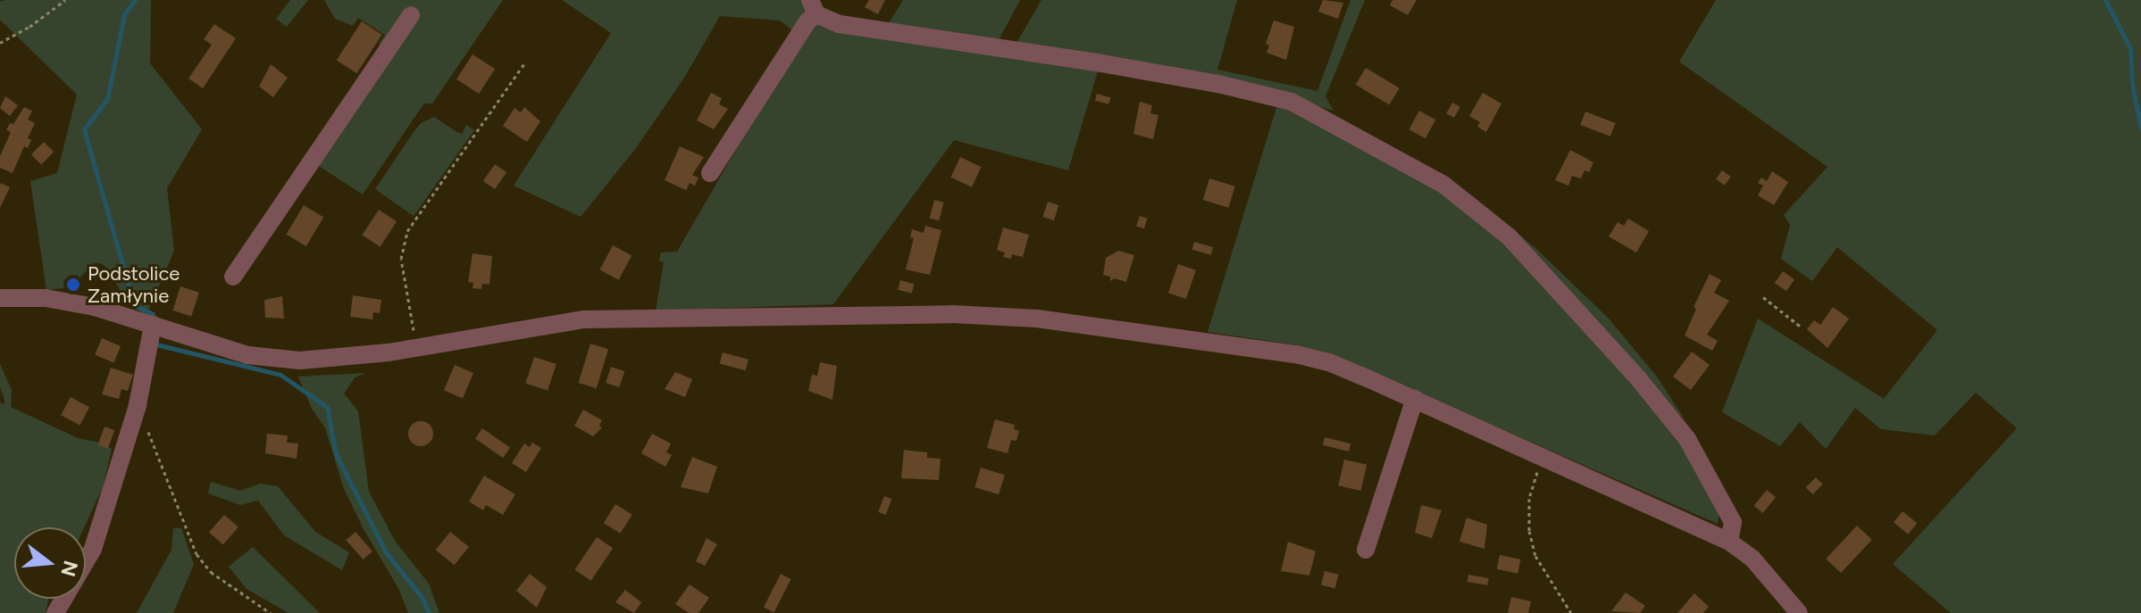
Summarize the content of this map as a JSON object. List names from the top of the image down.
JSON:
{
  "places": ["Podstolice Zamłynie"],
  "north": "right"
}
